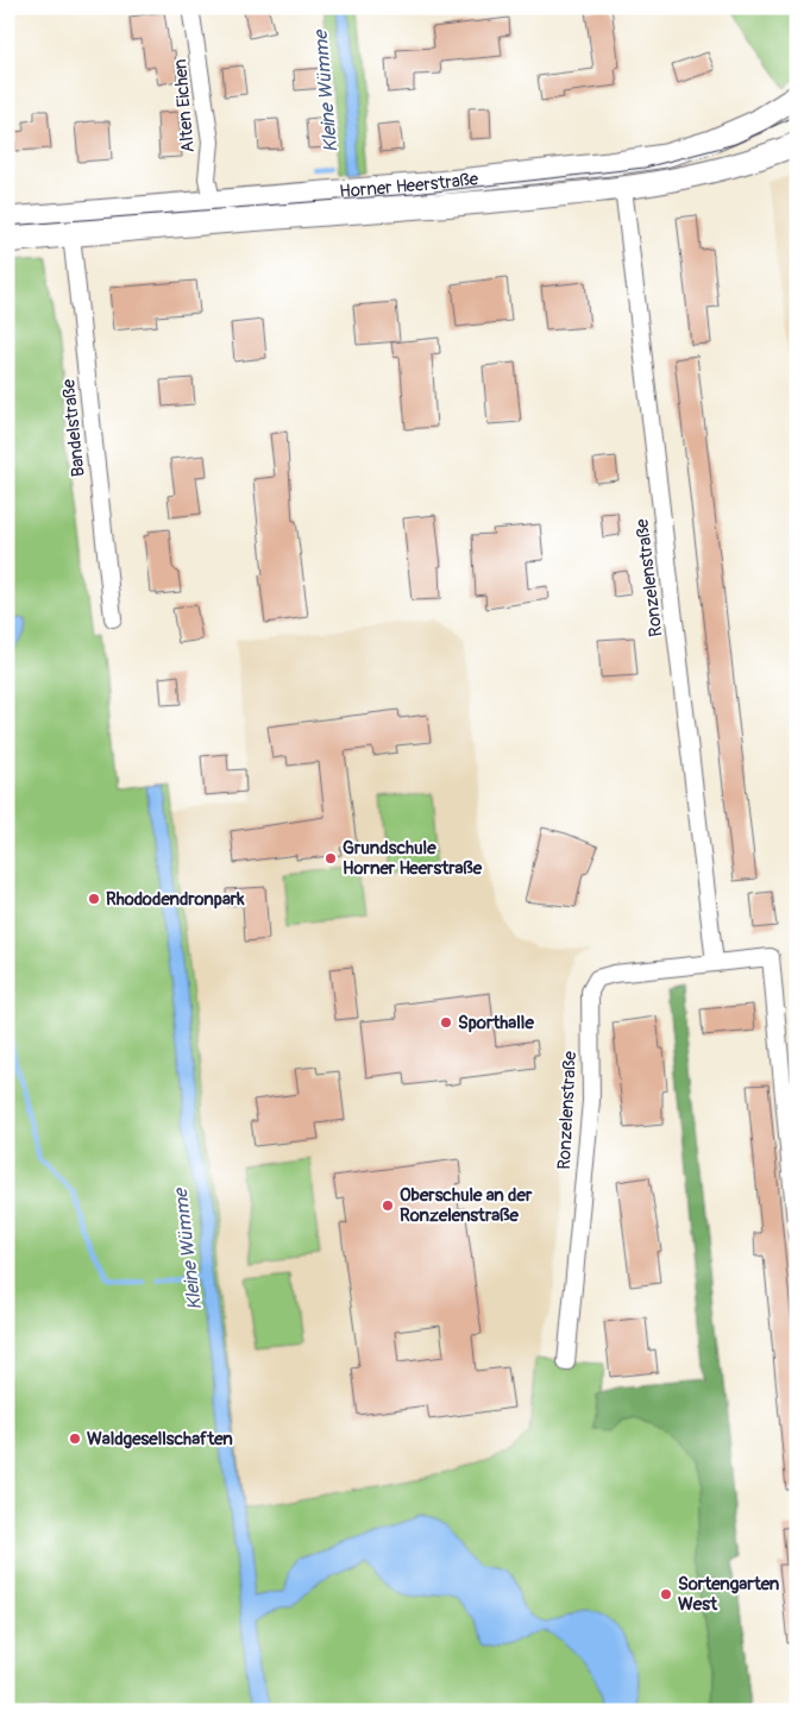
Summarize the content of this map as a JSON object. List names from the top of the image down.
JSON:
{
  "streets": {
    "main road": ["Horner Heerstraße"],
    "street": ["Alten Eichen", "Bandelstraße", "Ronzelenstraße"]
  },
  "crossings": [
    ["Alten Eichen", "Horner Heerstraße"],
    ["Horner Heerstraße", "Bandelstraße"],
    ["Horner Heerstraße", "Ronzelenstraße"]
  ],
  "water": ["Kleine Wümme"],
  "places": [
    "Grundschule Horner Heerstraße",
    "Rhododendronpark",
    "Sporthalle",
    "Oberschule an der Ronzelenstraße",
    "Waldgesellschaften",
    "Sortengarten West"
  ]
}
